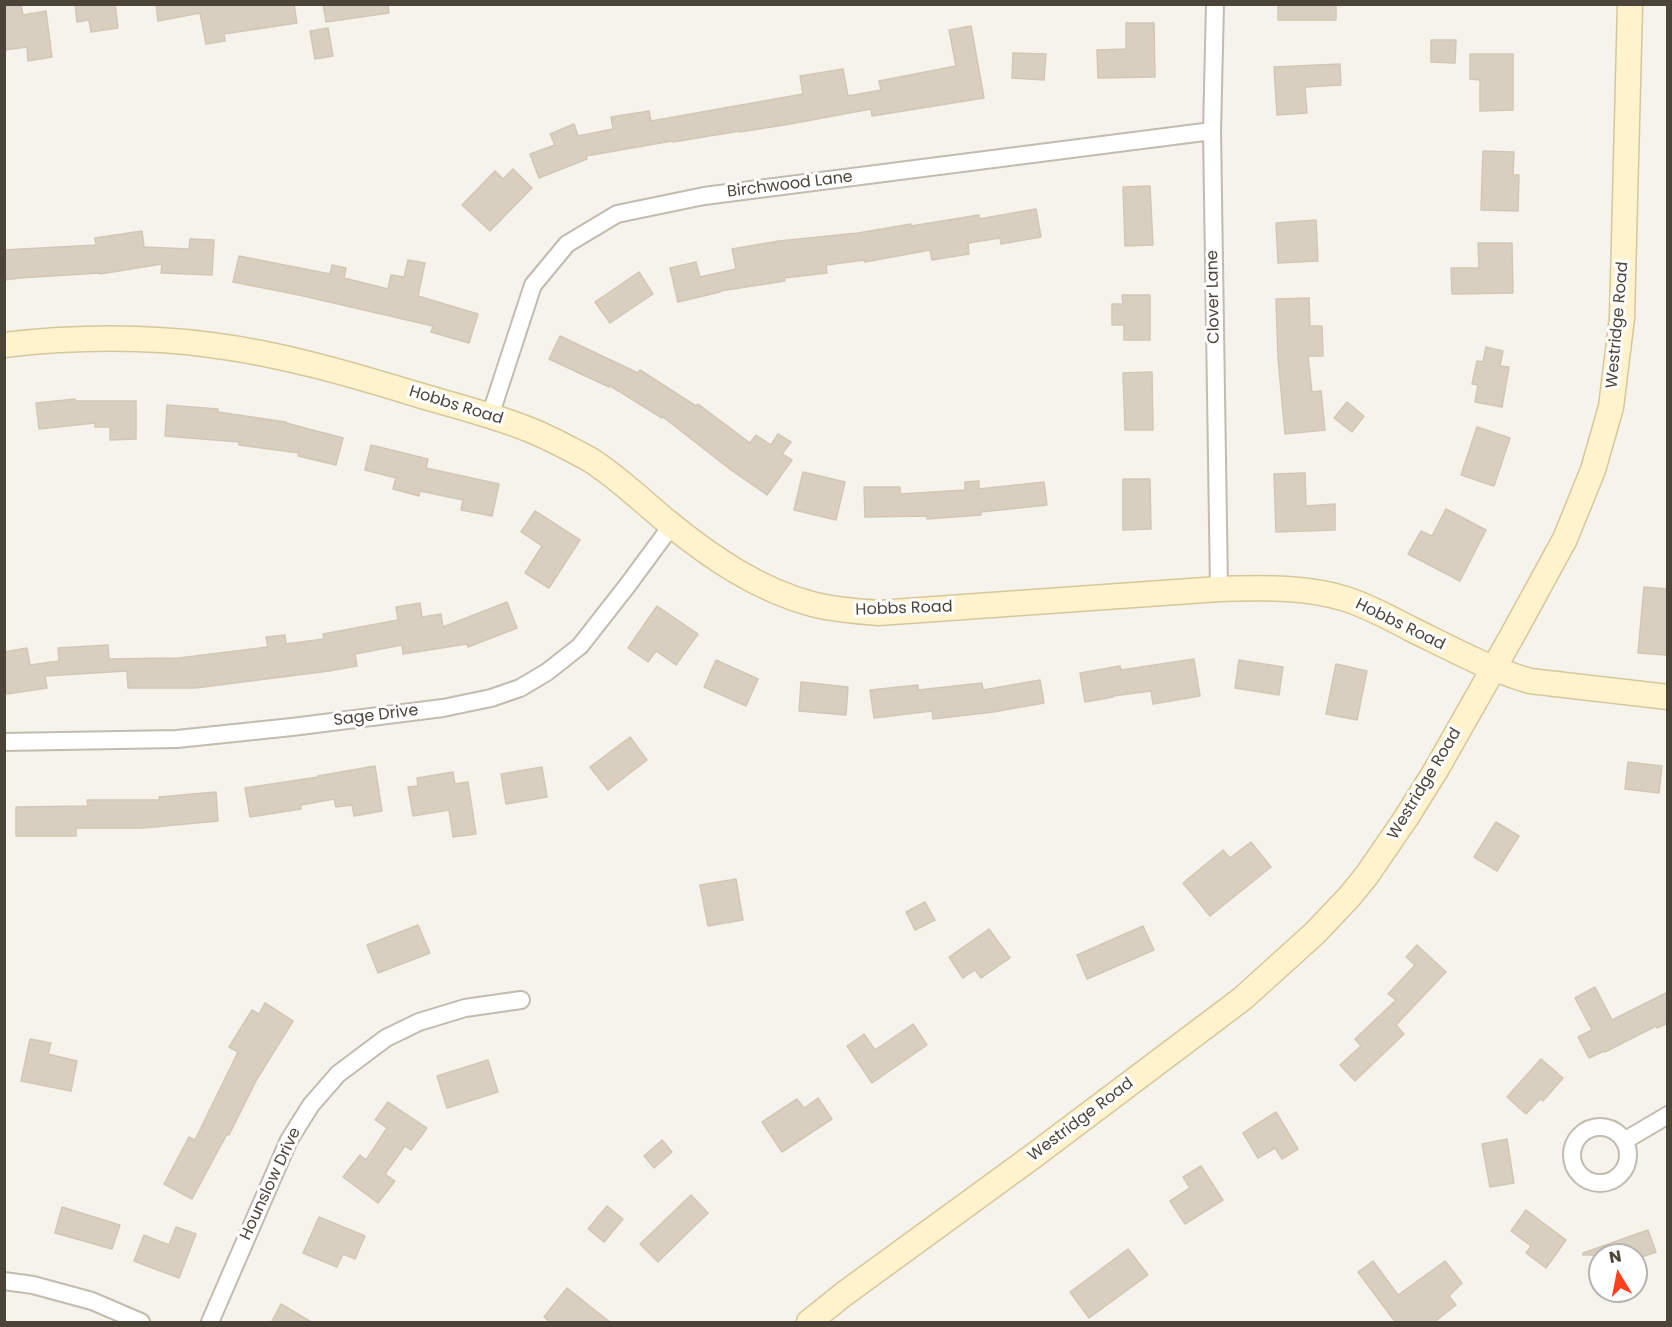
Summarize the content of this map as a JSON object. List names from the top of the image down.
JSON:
{
  "streets": {
    "street": [
      "Birchwood Lane",
      "Clover Lane",
      "Westridge Road",
      "Hobbs Road",
      "Sage Drive",
      "Hounslow Drive"
    ]
  },
  "crossings": [
    ["Birchwood Lane", "Clover Lane"],
    ["Birchwood Lane", "Hobbs Road"],
    ["Clover Lane", "Hobbs Road"],
    ["Westridge Road", "Hobbs Road"],
    ["Hobbs Road", "Sage Drive"]
  ],
  "north": "top"
}
